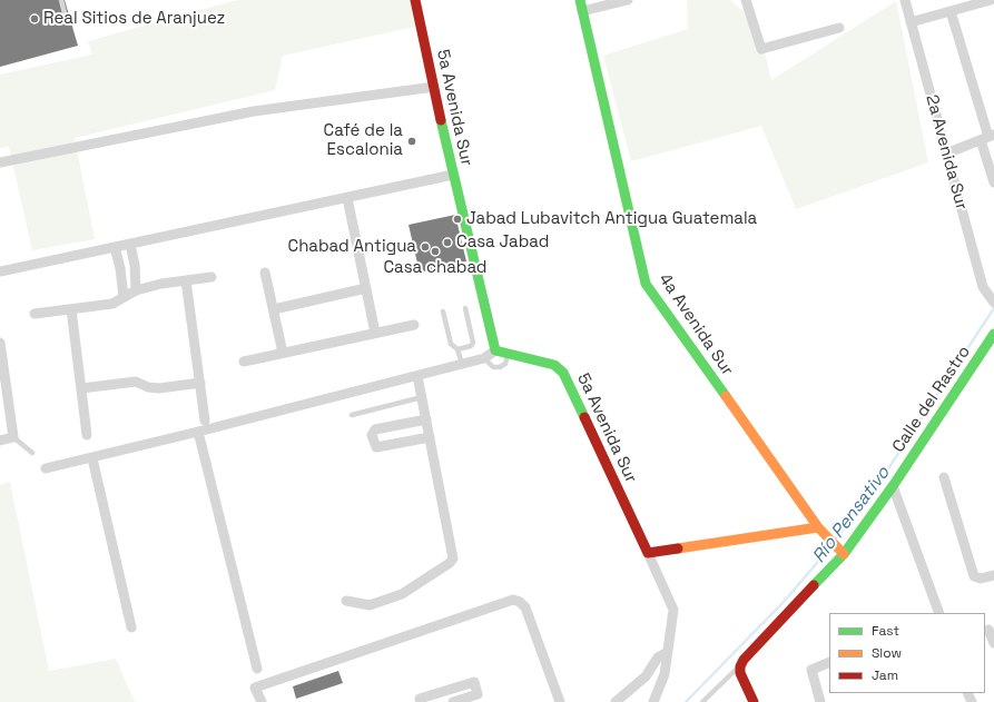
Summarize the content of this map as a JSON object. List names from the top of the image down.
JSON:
{
  "streets": {
    "street": [
      "5a Avenida Sur",
      "2a Avenida Sur",
      "4a Avenida Sur",
      "Calle del Rastro"
    ]
  },
  "crossings": [
    ["4a Avenida Sur", "Calle del Rastro"]
  ],
  "water": ["Río Pensativo"],
  "places": [
    "Real Sitios de Aranjuez",
    "Café de la Escalonia",
    "Jabad Lubavitch Antigua Guatemala",
    "Casa Jabad",
    "Chabad Antigua",
    "Casa chabad"
  ],
  "legend": ["Fast", "Slow", "Jam"]
}
